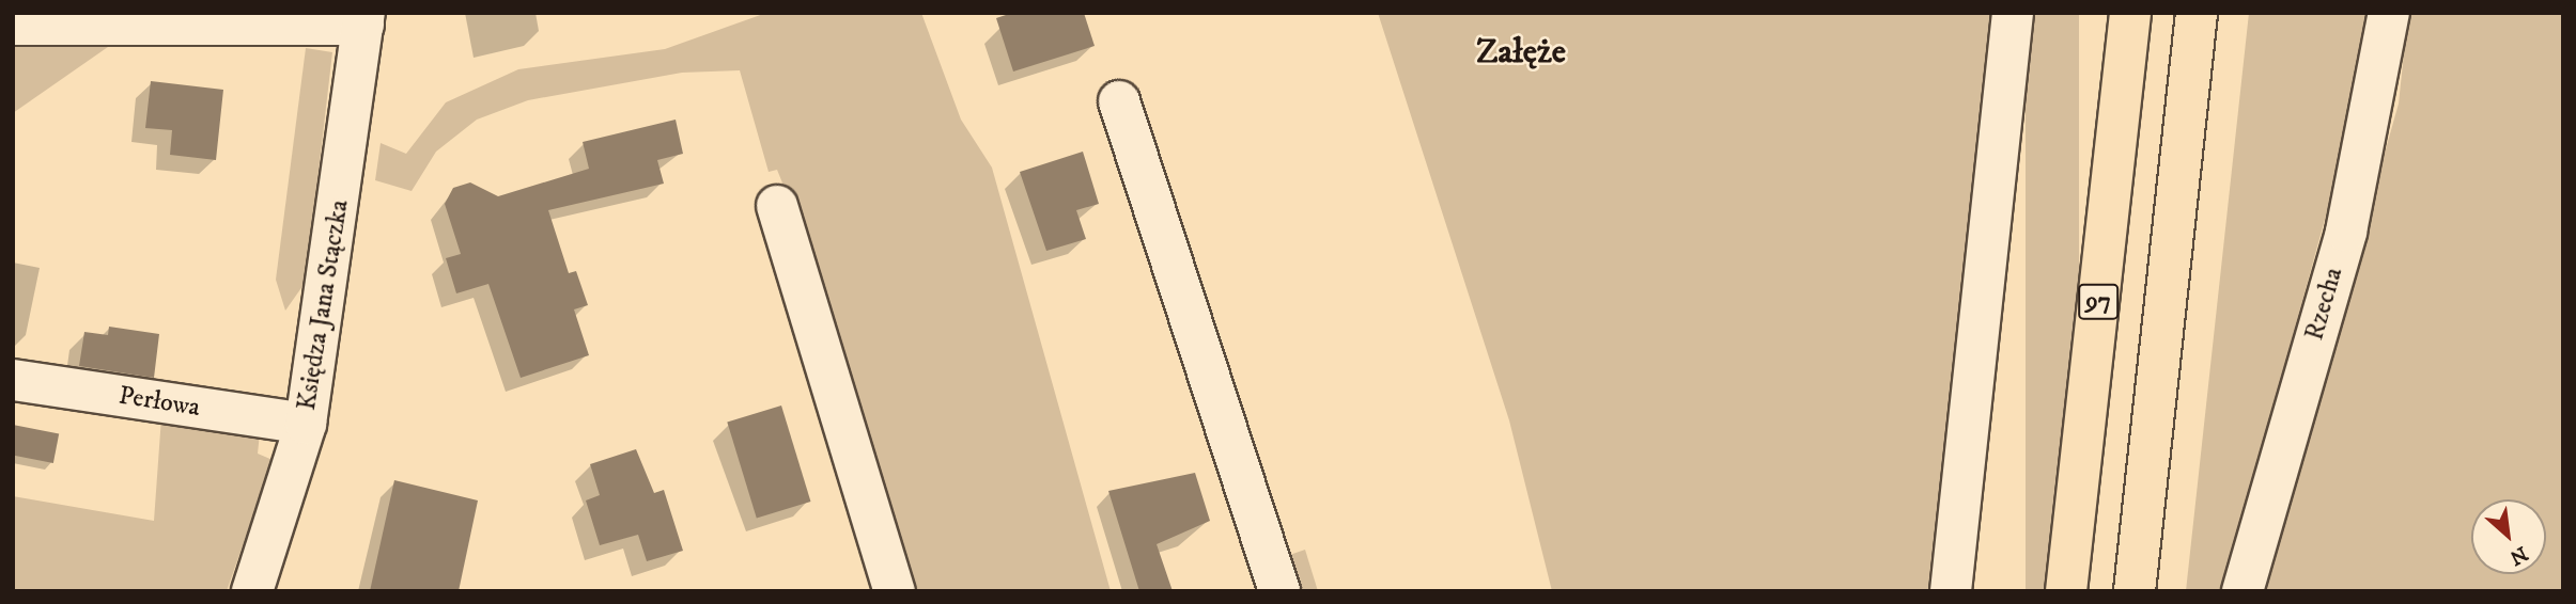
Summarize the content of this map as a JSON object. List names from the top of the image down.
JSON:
{
  "streets": {
    "main road": ["97"],
    "street": ["Rzecha", "Księdza Jana Stączka", "Perłowa"]
  },
  "crossings": [
    ["Księdza Jana Stączka", "Perłowa"]
  ],
  "districts": ["Załęże"],
  "north": "bottom right"
}
